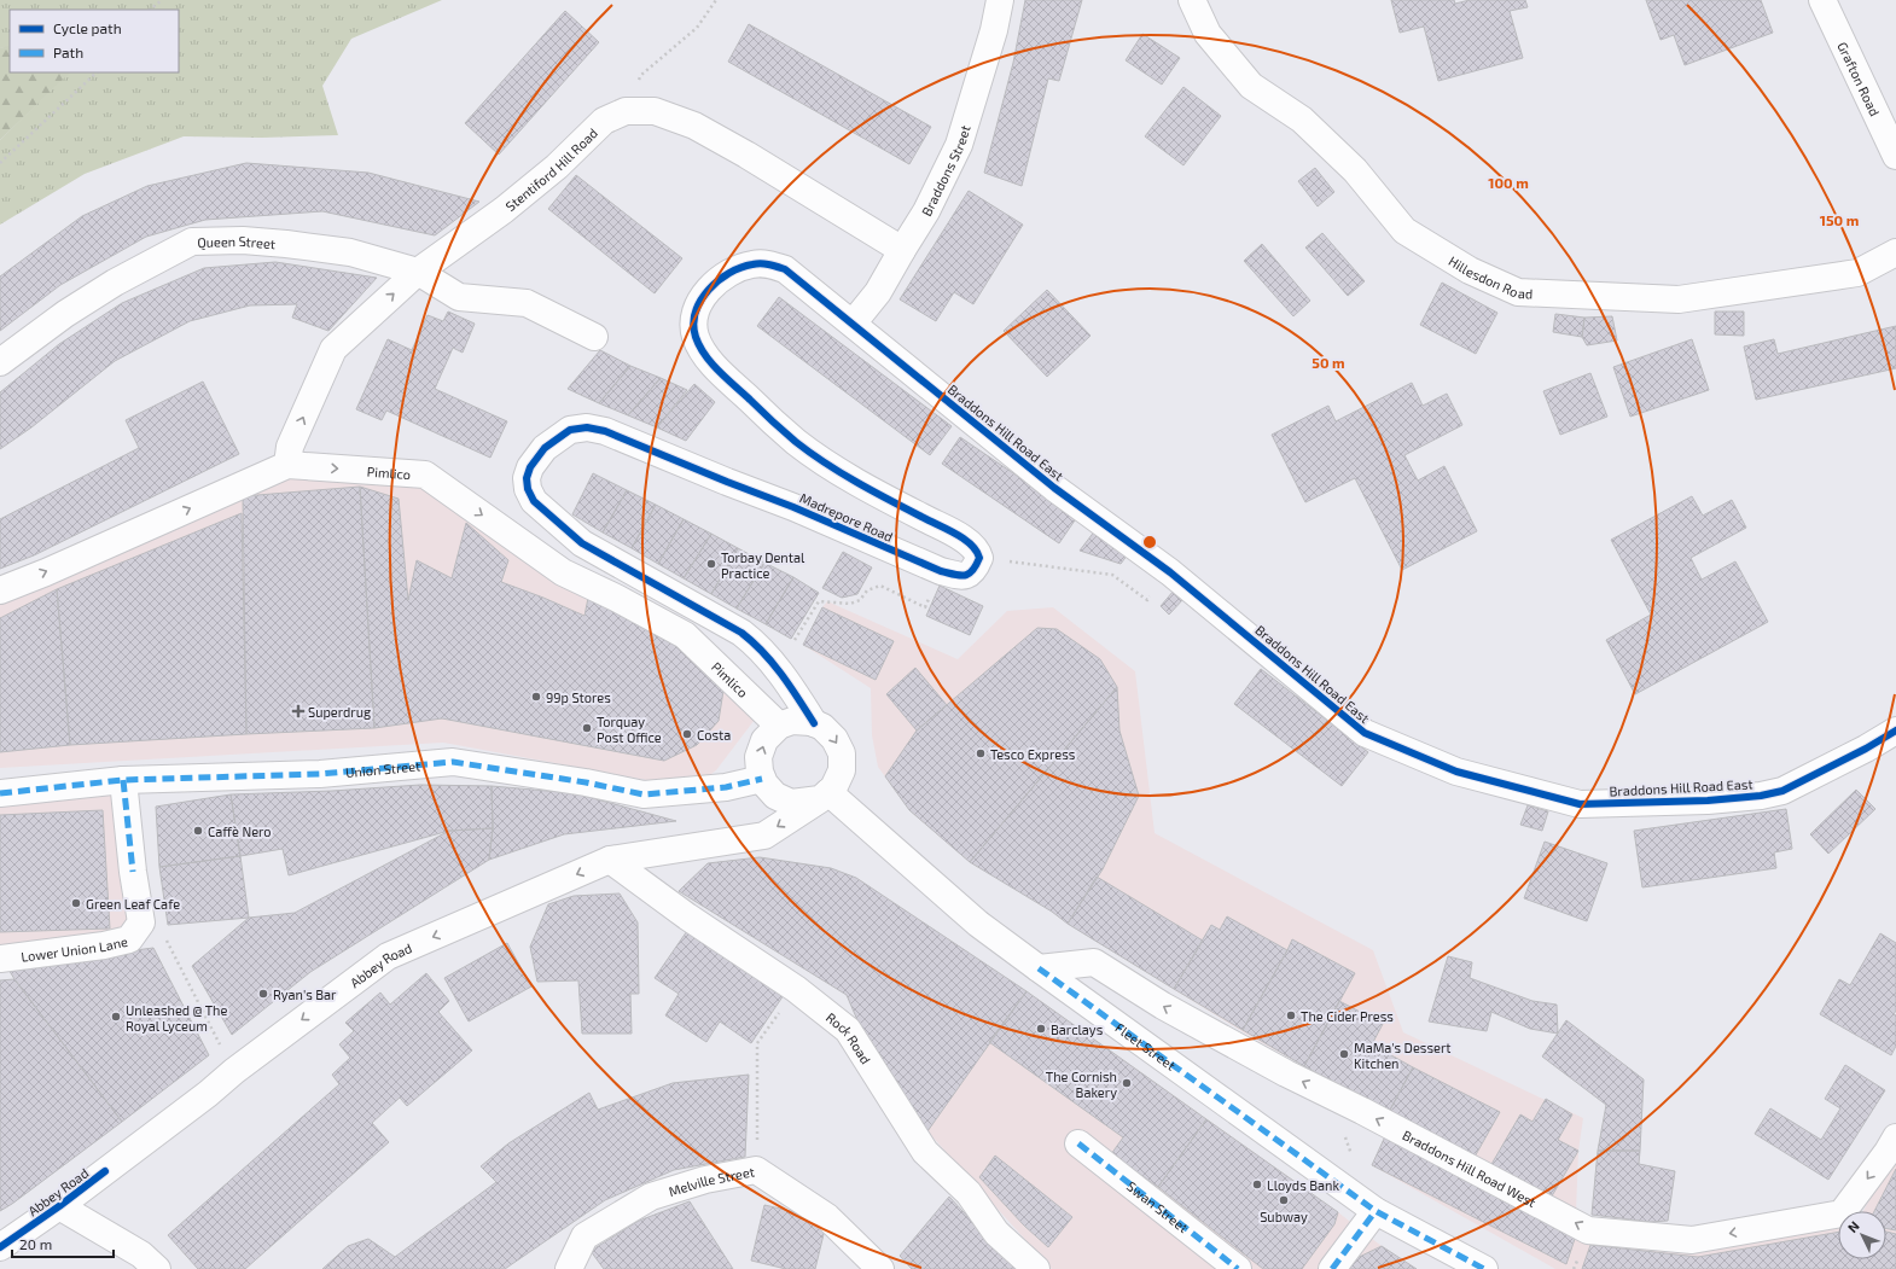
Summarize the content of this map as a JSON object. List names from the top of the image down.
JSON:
{
  "streets": {
    "street": [
      "Grafton Road",
      "Stentiford Hill Road",
      "Braddons Street",
      "Queen Street",
      "Hillesdon Road",
      "Braddons Hill Road East",
      "Pimlico",
      "Madrepore Road",
      "Union Street",
      "Lower Union Lane",
      "Abbey Road",
      "Rock Road",
      "Fleet Street",
      "Braddons Hill Road West",
      "Melville Street",
      "Swan Street"
    ]
  },
  "crossings": [
    ["Stentiford Hill Road", "Braddons Street"],
    ["Stentiford Hill Road", "Queen Street"],
    ["Stentiford Hill Road", "Pimlico"],
    ["Braddons Street", "Braddons Hill Road East"],
    ["Pimlico", "Madrepore Road"],
    ["Pimlico", "Union Street"],
    ["Pimlico", "Abbey Road"],
    ["Pimlico", "Fleet Street"],
    ["Madrepore Road", "Union Street"],
    ["Madrepore Road", "Abbey Road"],
    ["Madrepore Road", "Fleet Street"],
    ["Union Street", "Lower Union Lane"],
    ["Union Street", "Abbey Road"],
    ["Union Street", "Fleet Street"],
    ["Abbey Road", "Rock Road"],
    ["Abbey Road", "Fleet Street"],
    ["Fleet Street", "Braddons Hill Road West"]
  ],
  "one_way": ["Pimlico", "Abbey Road", "Braddons Hill Road West"],
  "places": {
    "other": [
      "Torbay Dental Practice",
      "99p Stores",
      "Torquay Post Office",
      "Costa",
      "Tesco Express",
      "Caffè Nero",
      "Green Leaf Cafe",
      "Ryan's Bar",
      "The Cider Press",
      "Unleashed @ The Royal Lyceum",
      "Barclays",
      "MaMa's Dessert Kitchen",
      "The Cornish Bakery",
      "Lloyds Bank",
      "Subway"
    ],
    "health": ["Superdrug"]
  },
  "legend": ["Cycle path", "Path"],
  "scale_bar": "20 m",
  "north": "top left",
  "rings": ["100 m", "150 m", "50 m"]
}
